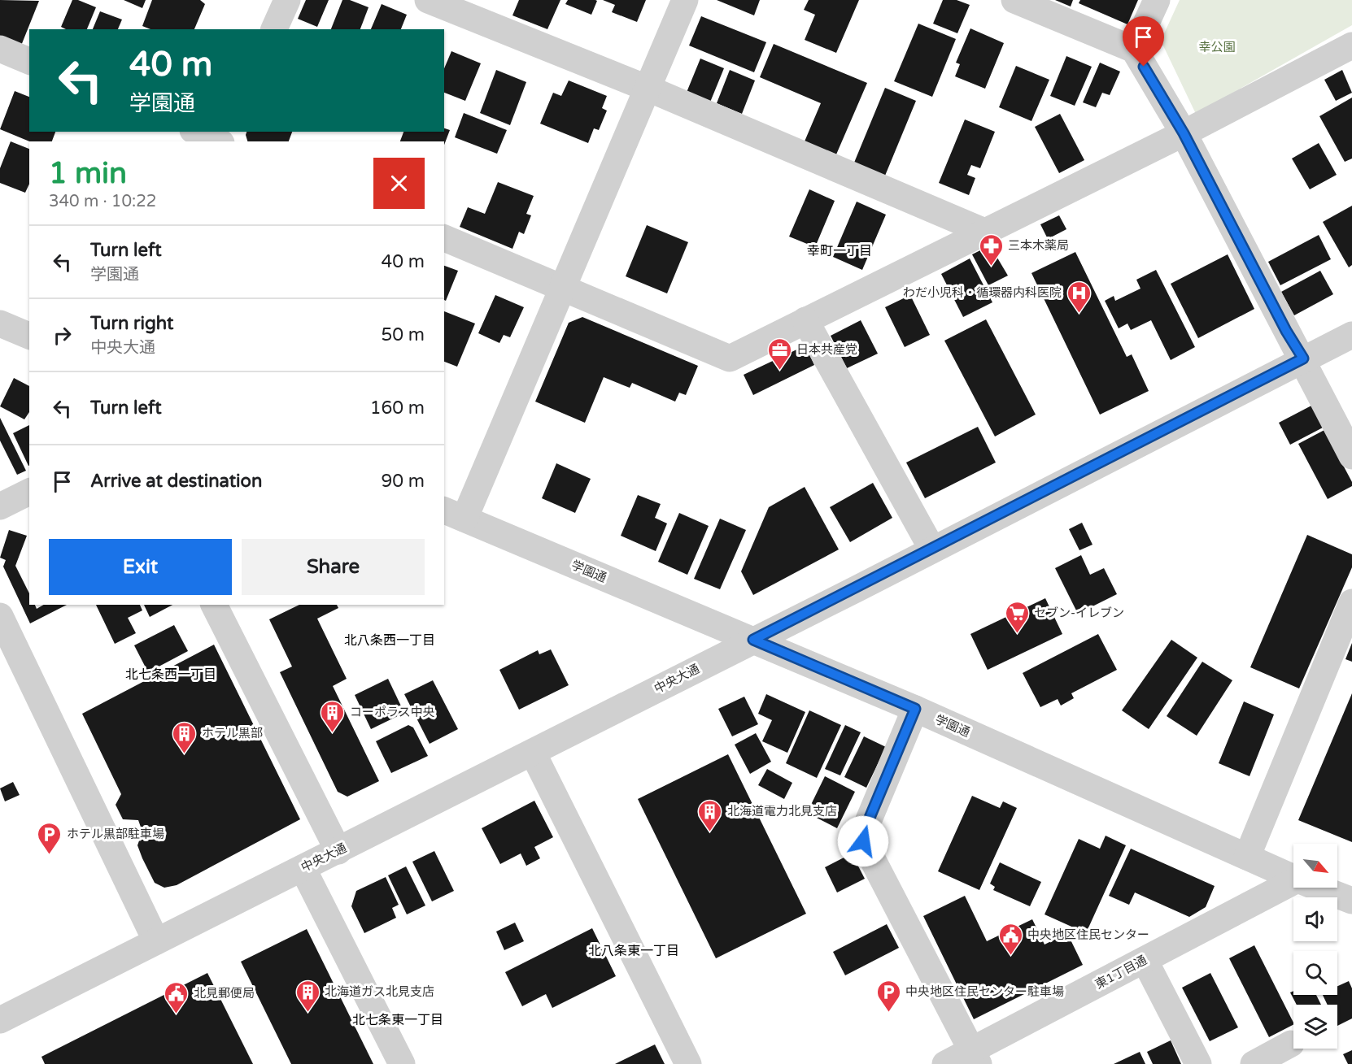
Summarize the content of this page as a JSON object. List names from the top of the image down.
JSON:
{
  "streets": {
    "street": ["学園通", "中央大通", "東1丁目通"]
  },
  "crossings": [
    ["学園通", "中央大通"]
  ],
  "districts": [
    "幸町一丁目",
    "北八条西一丁目",
    "北七条西一丁目",
    "北八条東一丁目",
    "北七条東一丁目"
  ],
  "parks": ["幸公園"],
  "places": {
    "pharmacy": ["三本木薬局"],
    "hospital": ["わだ小児科・循環器内科医院"],
    "office": ["日本共産党"],
    "supermarket": ["セブン-イレブン"],
    "building": [
      "コーポラス中央",
      "ホテル黒部",
      "北海道電力北見支店",
      "北海道ガス北見支店"
    ],
    "parking": ["ホテル黒部駐車場", "中央地区住民センター駐車場"],
    "public building": ["中央地区住民センター", "北見郵便局"]
  },
  "north": "bottom right",
  "page": {
    "turn": ["40 m", "学園通"],
    "heading": ["1 min", "340 m · 10:22"],
    "list": [
      {
        "name": "Turn left",
        "note": "学園通",
        "value": "40 m"
      },
      {
        "name": "Turn right",
        "note": "中央大通",
        "value": "50 m"
      },
      {
        "name": "Turn left",
        "value": "160 m"
      },
      {
        "name": "Arrive at destination",
        "value": "90 m"
      }
    ],
    "buttons": ["Exit", "Share"]
  }
}
